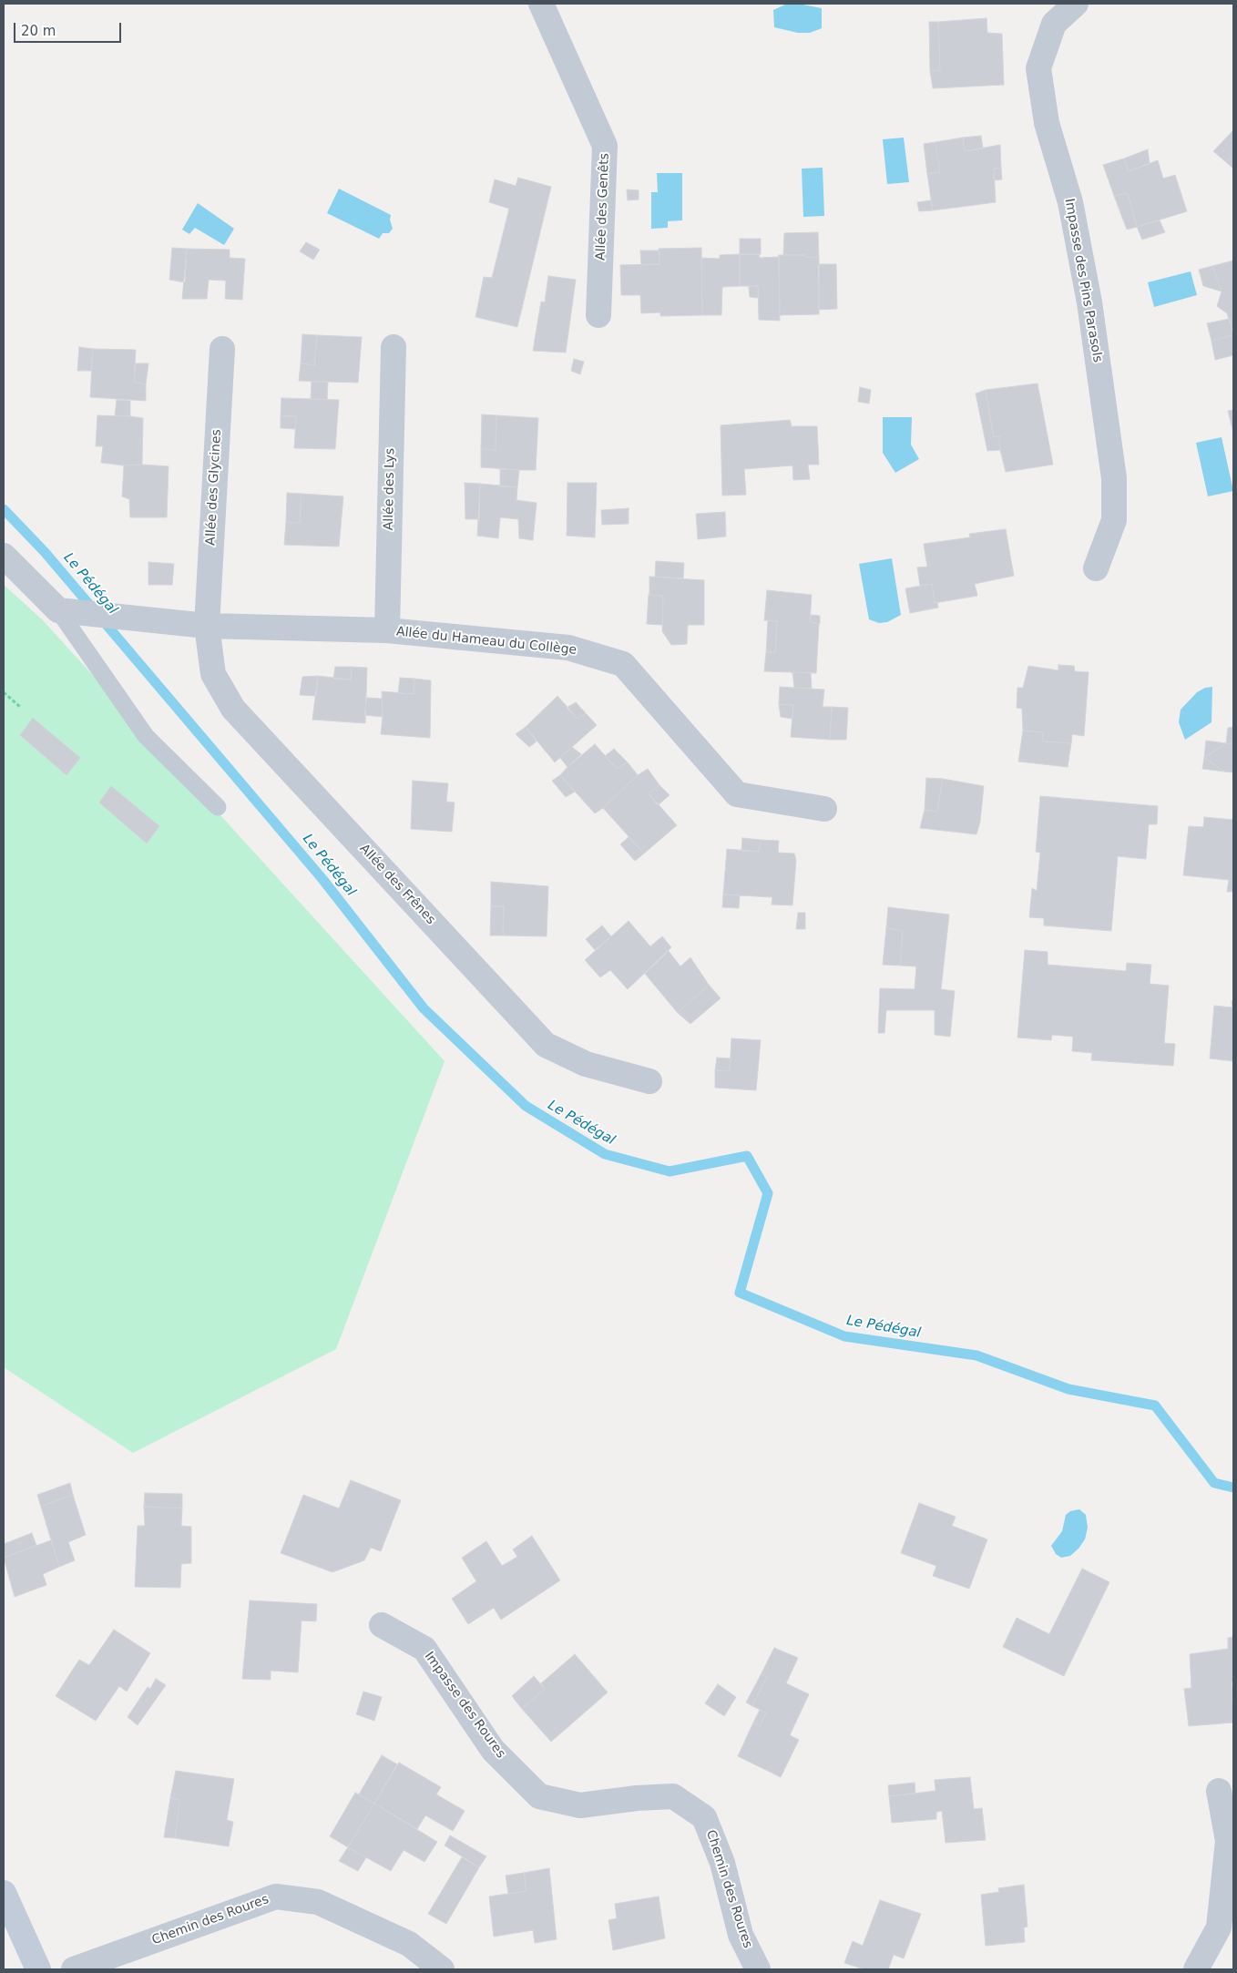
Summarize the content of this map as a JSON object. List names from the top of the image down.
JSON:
{
  "streets": {
    "street": [
      "Allée des Genêts",
      "Impasse des Pins Parasols",
      "Allée des Glycines",
      "Allée des Lys",
      "Allée du Hameau du Collège",
      "Allée des Frênes",
      "Impasse des Roures",
      "Chemin des Roures"
    ]
  },
  "crossings": [
    ["Allée des Glycines", "Allée du Hameau du Collège"],
    ["Allée des Glycines", "Allée des Frênes"],
    ["Allée des Lys", "Allée du Hameau du Collège"],
    ["Allée du Hameau du Collège", "Allée des Frênes"],
    ["Impasse des Roures", "Chemin des Roures"]
  ],
  "water": ["Le Pédégal"],
  "scale_bar": "20 m"
}
